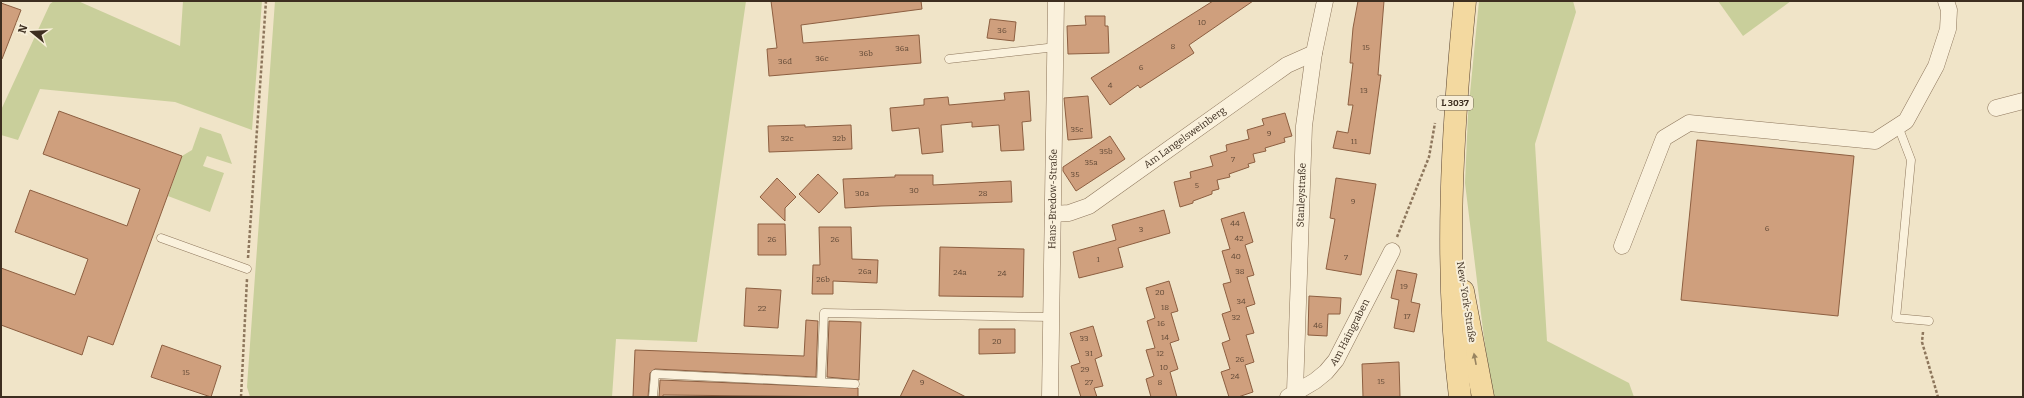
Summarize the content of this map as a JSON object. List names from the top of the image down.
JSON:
{
  "streets": {
    "main road": ["L 3037", "New-York-Straße"],
    "street": [
      "Am Langelsweinberg",
      "Stanleystraße",
      "Hans-Bredow-Straße",
      "Am Haingraben"
    ]
  },
  "crossings": [
    ["Am Langelsweinberg", "Stanleystraße"],
    ["Am Langelsweinberg", "Hans-Bredow-Straße"],
    ["Stanleystraße", "Am Haingraben"]
  ],
  "house_numbers": [
    "10",
    "36",
    "8",
    "15",
    "36a",
    "36b",
    "36c",
    "36d",
    "6",
    "4",
    "13",
    "35c",
    "9",
    "32c",
    "32b",
    "11",
    "35b",
    "7",
    "35a",
    "35",
    "5",
    "30",
    "30a",
    "28",
    "9",
    "44",
    "6",
    "3",
    "42",
    "26",
    "26",
    "40",
    "7",
    "1",
    "26a",
    "38",
    "24a",
    "24",
    "26b",
    "19",
    "20",
    "34",
    "18",
    "22",
    "17",
    "32",
    "16",
    "46",
    "14",
    "33",
    "20",
    "31",
    "12",
    "26",
    "10",
    "29",
    "15",
    "24",
    "15",
    "9",
    "27",
    "8"
  ],
  "north": "left"
}
